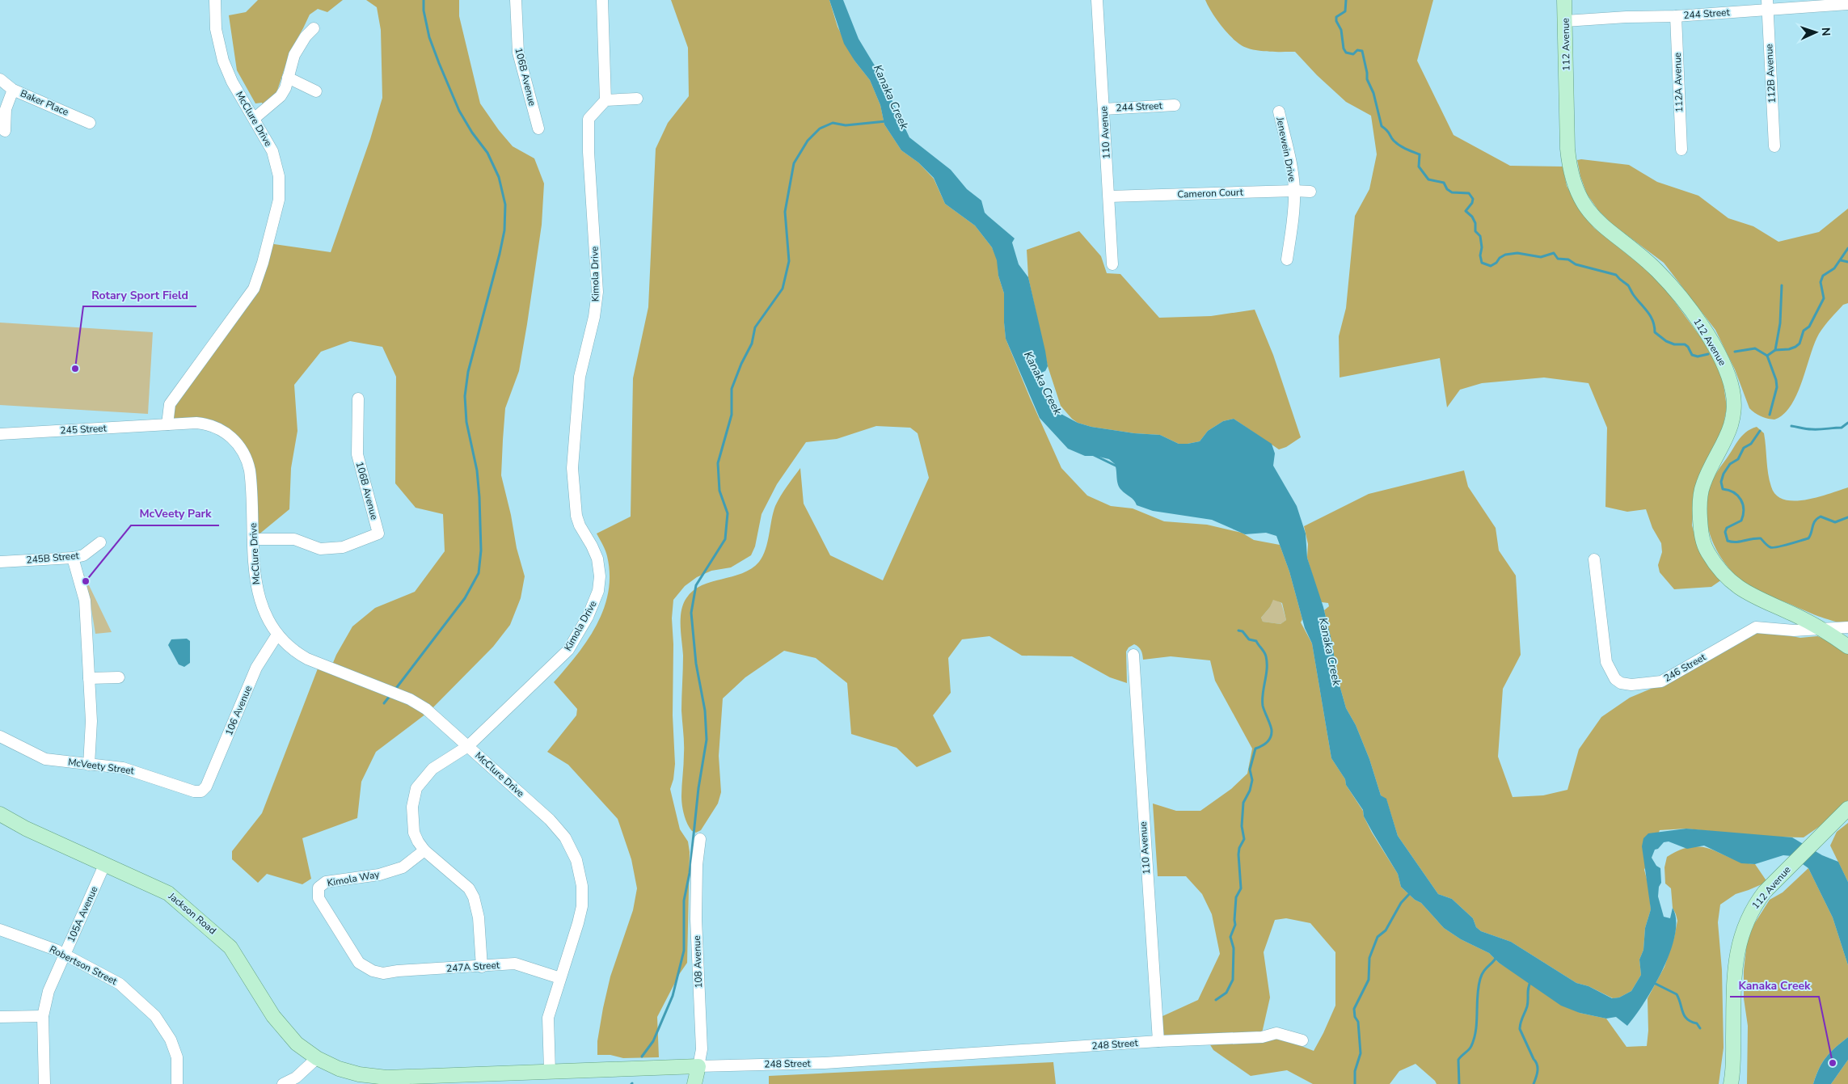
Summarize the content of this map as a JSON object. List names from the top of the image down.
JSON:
{
  "streets": {
    "main road": [
      "112 Avenue",
      "Jackson Road",
      "108 Avenue",
      "248 Street"
    ],
    "street": [
      "244 Street",
      "112B Avenue",
      "106B Avenue",
      "112A Avenue",
      "Baker Place",
      "McClure Drive",
      "110 Avenue",
      "Jenewein Drive",
      "Cameron Court",
      "Kimola Drive",
      "245 Street",
      "245B Street",
      "246 Street",
      "106 Avenue",
      "McVeety Street",
      "Kimola Way",
      "105A Avenue",
      "Robertson Street",
      "247A Street"
    ]
  },
  "crossings": [
    ["244 Street", "112 Avenue"],
    ["244 Street", "112B Avenue"],
    ["244 Street", "112A Avenue"],
    ["244 Street", "110 Avenue"],
    ["112 Avenue", "246 Street"],
    ["106B Avenue", "McClure Drive"],
    ["McClure Drive", "Kimola Drive"],
    ["McClure Drive", "245 Street"],
    ["McClure Drive", "106 Avenue"],
    ["McClure Drive", "247A Street"],
    ["McClure Drive", "248 Street"],
    ["110 Avenue", "Cameron Court"],
    ["110 Avenue", "248 Street"],
    ["Jenewein Drive", "Cameron Court"],
    ["Kimola Drive", "Kimola Way"],
    ["Kimola Drive", "247A Street"],
    ["106 Avenue", "McVeety Street"],
    ["Kimola Way", "247A Street"],
    ["Jackson Road", "105A Avenue"],
    ["Jackson Road", "248 Street"],
    ["105A Avenue", "Robertson Street"],
    ["108 Avenue", "248 Street"]
  ],
  "water": ["Kanaka Creek"],
  "places": ["Rotary Sport Field", "McVeety Park", "Kanaka Creek"],
  "north": "right"
}
